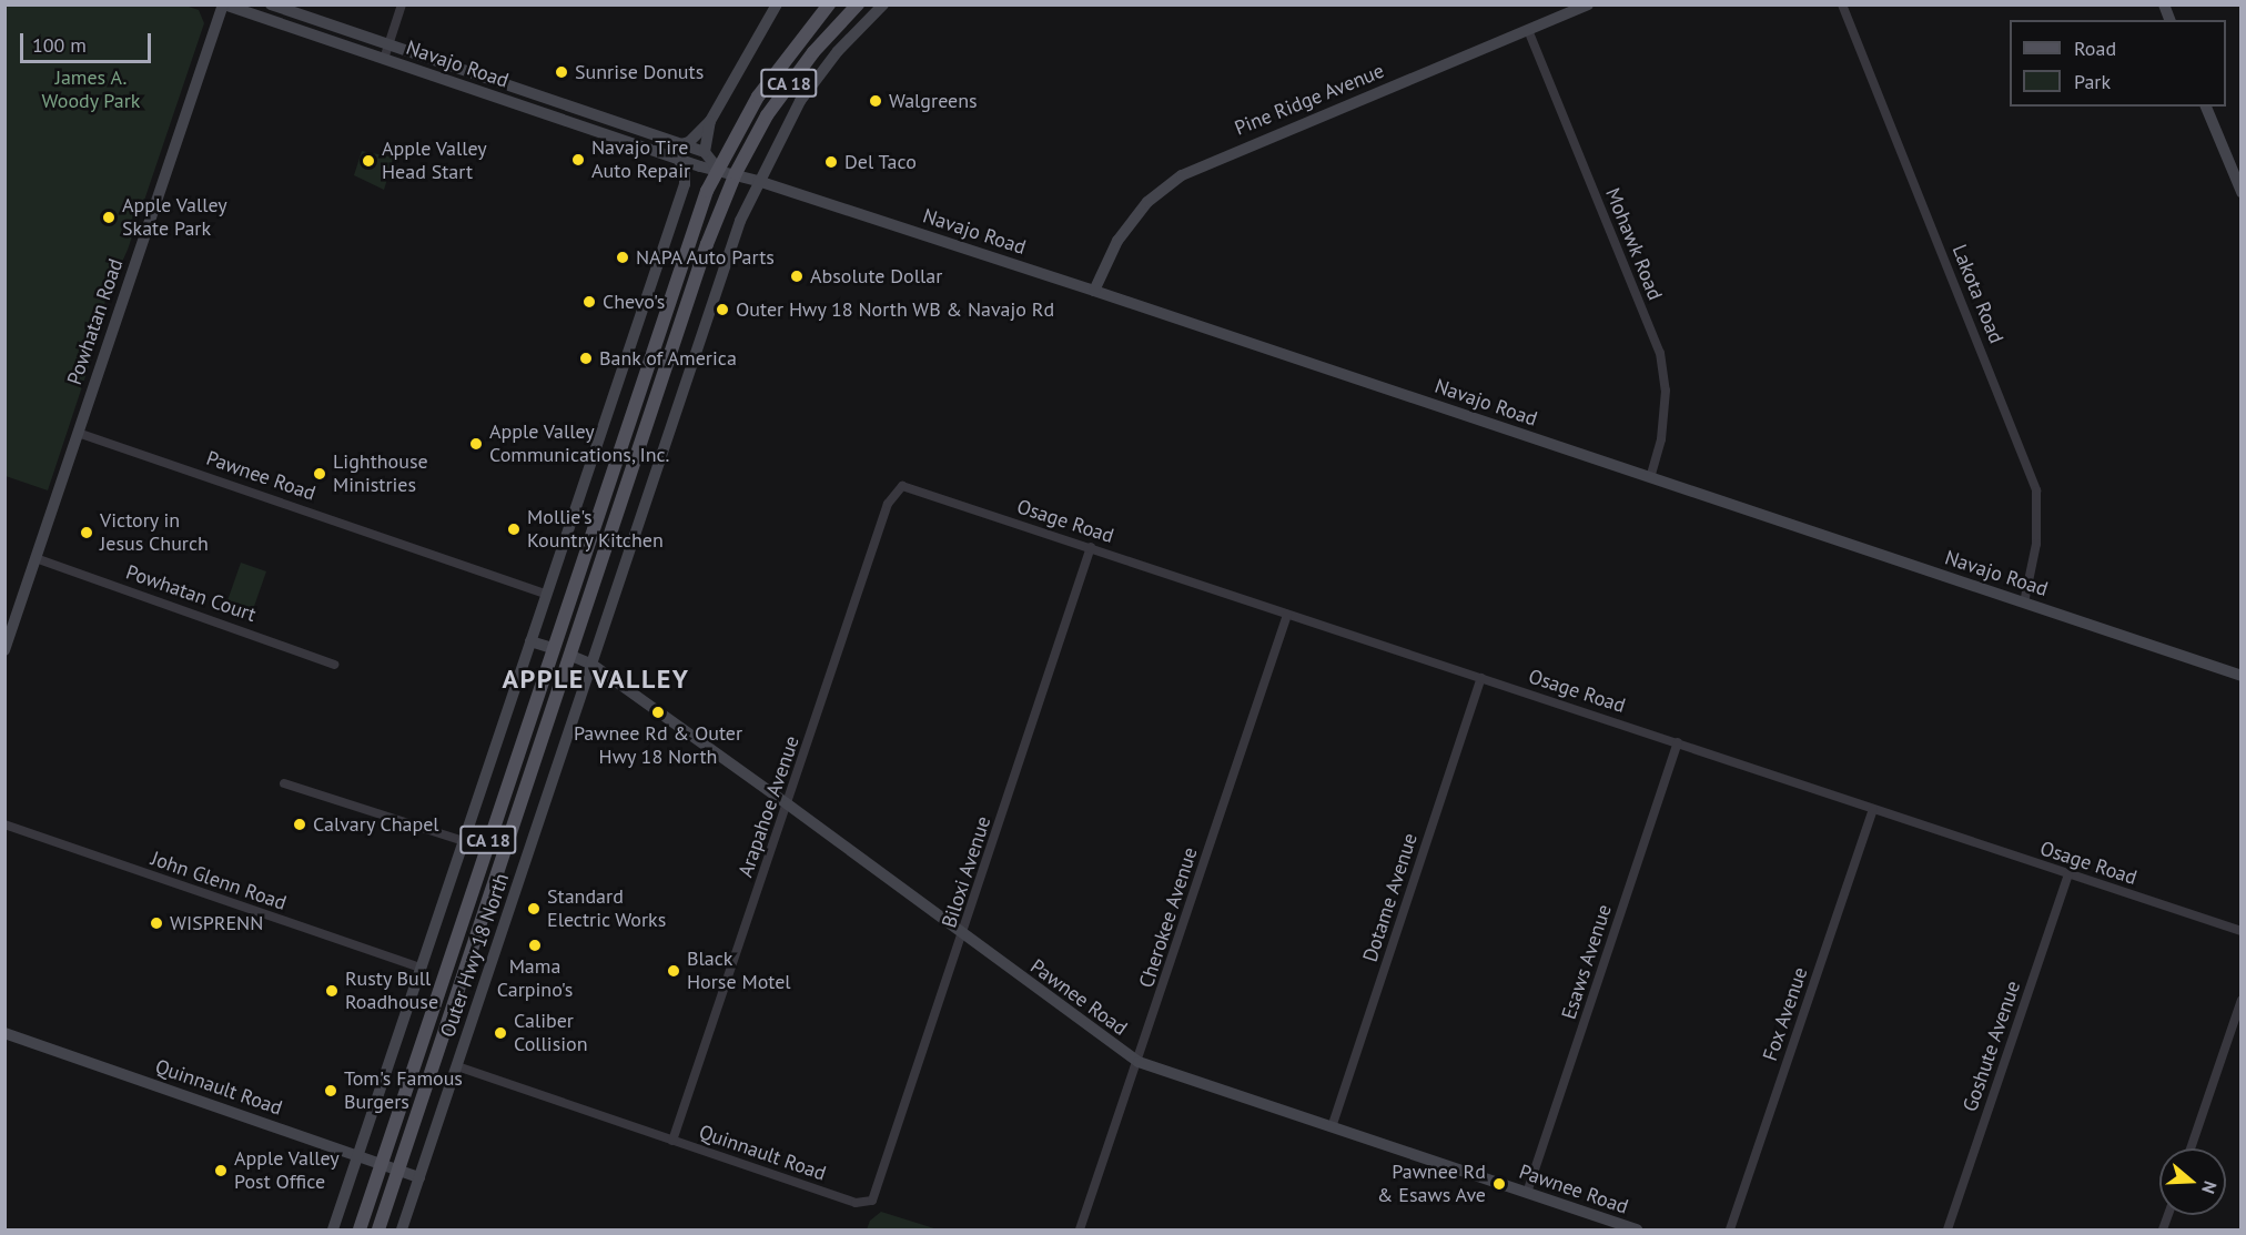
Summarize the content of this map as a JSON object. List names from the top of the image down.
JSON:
{
  "streets": {
    "main road": ["CA 18"],
    "street": [
      "Navajo Road",
      "Pine Ridge Avenue",
      "Mohawk Road",
      "Lakota Road",
      "Powhatan Road",
      "Pawnee Road",
      "Osage Road",
      "Powhatan Court",
      "Arapahoe Avenue",
      "Biloxi Avenue",
      "John Glenn Road",
      "Dotame Avenue",
      "Cherokee Avenue",
      "Outer Hwy 18 North",
      "Esaws Avenue",
      "Fox Avenue",
      "Goshute Avenue",
      "Quinnault Road"
    ]
  },
  "crossings": [
    ["Navajo Road", "CA 18"],
    ["Navajo Road", "Pine Ridge Avenue"],
    ["Navajo Road", "Mohawk Road"],
    ["Navajo Road", "Lakota Road"],
    ["Navajo Road", "Powhatan Road"],
    ["Navajo Road", "Outer Hwy 18 North"],
    ["CA 18", "Pawnee Road"],
    ["CA 18", "Quinnault Road"],
    ["Pine Ridge Avenue", "Mohawk Road"],
    ["Powhatan Road", "Pawnee Road"],
    ["Powhatan Road", "Powhatan Court"],
    ["Pawnee Road", "Arapahoe Avenue"],
    ["Pawnee Road", "Biloxi Avenue"],
    ["Pawnee Road", "Dotame Avenue"],
    ["Pawnee Road", "Cherokee Avenue"],
    ["Pawnee Road", "Outer Hwy 18 North"],
    ["Pawnee Road", "Esaws Avenue"],
    ["Osage Road", "Arapahoe Avenue"],
    ["Osage Road", "Biloxi Avenue"],
    ["Osage Road", "Dotame Avenue"],
    ["Osage Road", "Cherokee Avenue"],
    ["Osage Road", "Esaws Avenue"],
    ["Osage Road", "Fox Avenue"],
    ["Osage Road", "Goshute Avenue"],
    ["Arapahoe Avenue", "Quinnault Road"],
    ["Biloxi Avenue", "Quinnault Road"],
    ["Outer Hwy 18 North", "Quinnault Road"]
  ],
  "districts": ["APPLE VALLEY"],
  "parks": ["James A. Woody Park"],
  "places": [
    "Sunrise Donuts",
    "Walgreens",
    "Navajo Tire Auto Repair",
    "Apple Valley Head Start",
    "Del Taco",
    "Apple Valley Skate Park",
    "NAPA Auto Parts",
    "Absolute Dollar",
    "Chevo's",
    "Outer Hwy 18 North WB & Navajo Rd",
    "Bank of America",
    "Apple Valley Communications, Inc.",
    "Lighthouse Ministries",
    "Mollie's Kountry Kitchen",
    "Victory in Jesus Church",
    "Pawnee Rd & Outer Hwy 18 North",
    "Calvary Chapel",
    "Standard Electric Works",
    "WISPRENN",
    "Mama Carpino's",
    "Black Horse Motel",
    "Rusty Bull Roadhouse",
    "Caliber Collision",
    "Tom's Famous Burgers",
    "Apple Valley Post Office",
    "Pawnee Rd & Esaws Ave"
  ],
  "legend": ["Road", "Park"],
  "scale_bar": "100 m",
  "north": "right"
}
